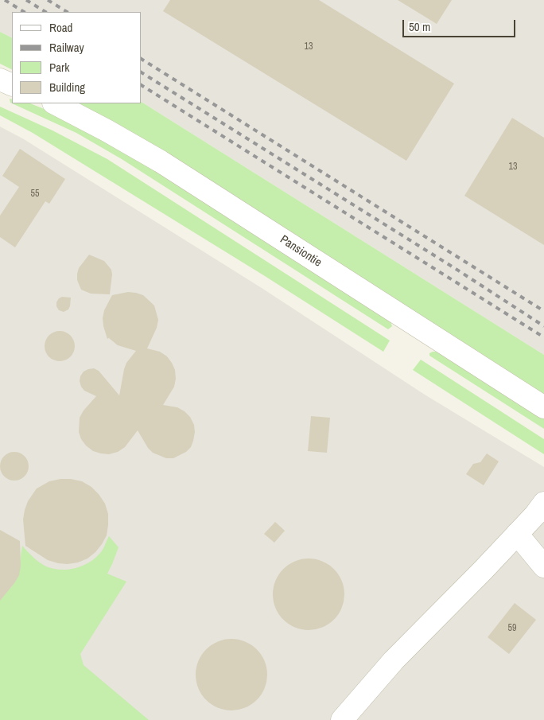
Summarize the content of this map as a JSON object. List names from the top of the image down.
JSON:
{
  "streets": {
    "street": ["Pansiontie"]
  },
  "house_numbers": [
    "13",
    "13",
    "55",
    "59"
  ],
  "legend": [
    "Road",
    "Railway",
    "Park",
    "Building"
  ],
  "scale_bar": "50 m"
}
